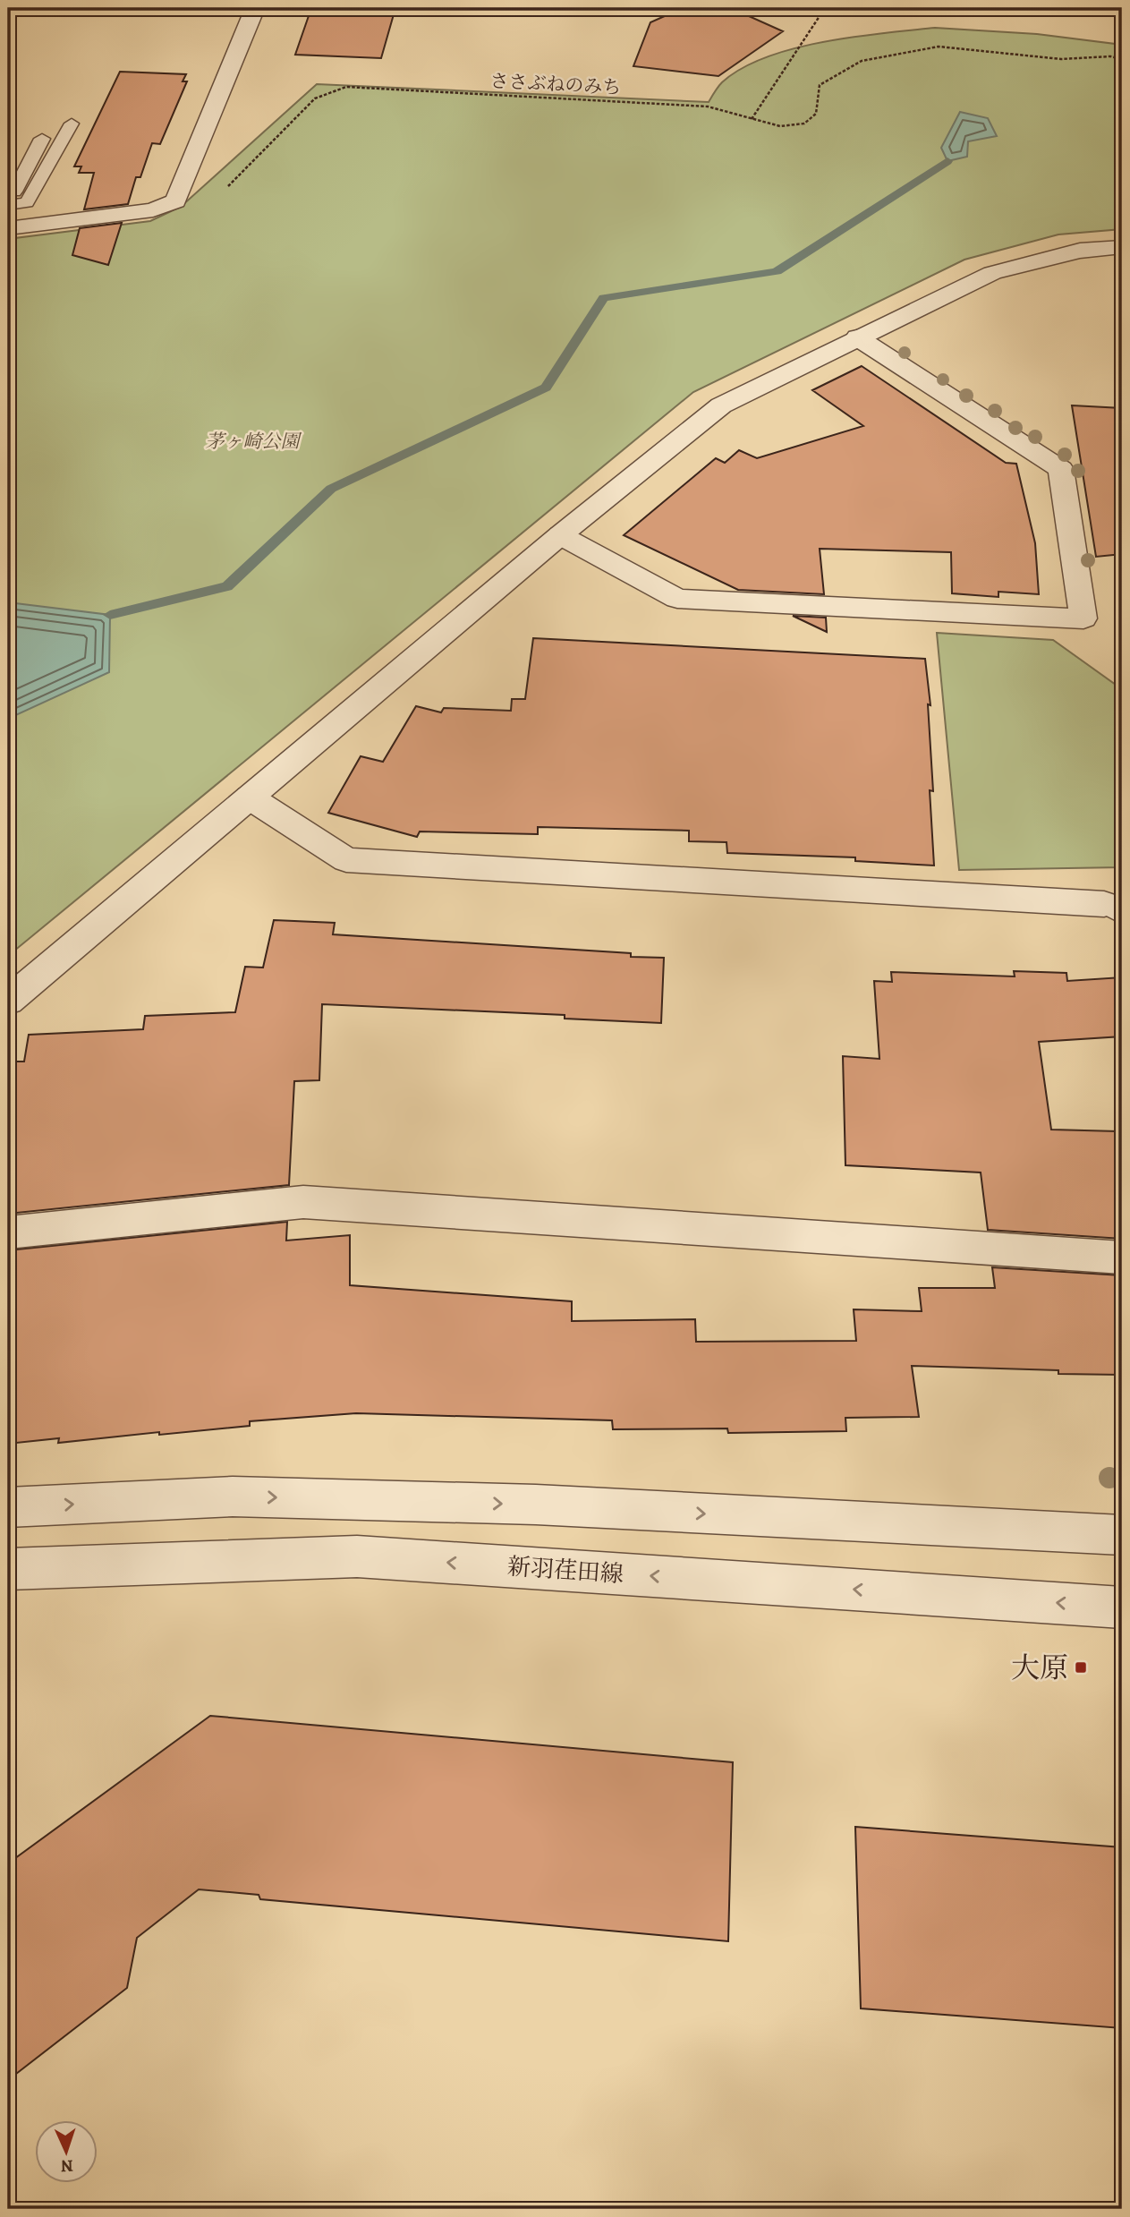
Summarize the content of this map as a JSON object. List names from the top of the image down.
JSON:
{
  "streets": {
    "street": ["新羽荏田線"],
    "path": ["ささぶねのみち"]
  },
  "parks": ["茅ヶ崎公園"],
  "places": {
    "transit": ["大原"]
  },
  "north": "bottom"
}
